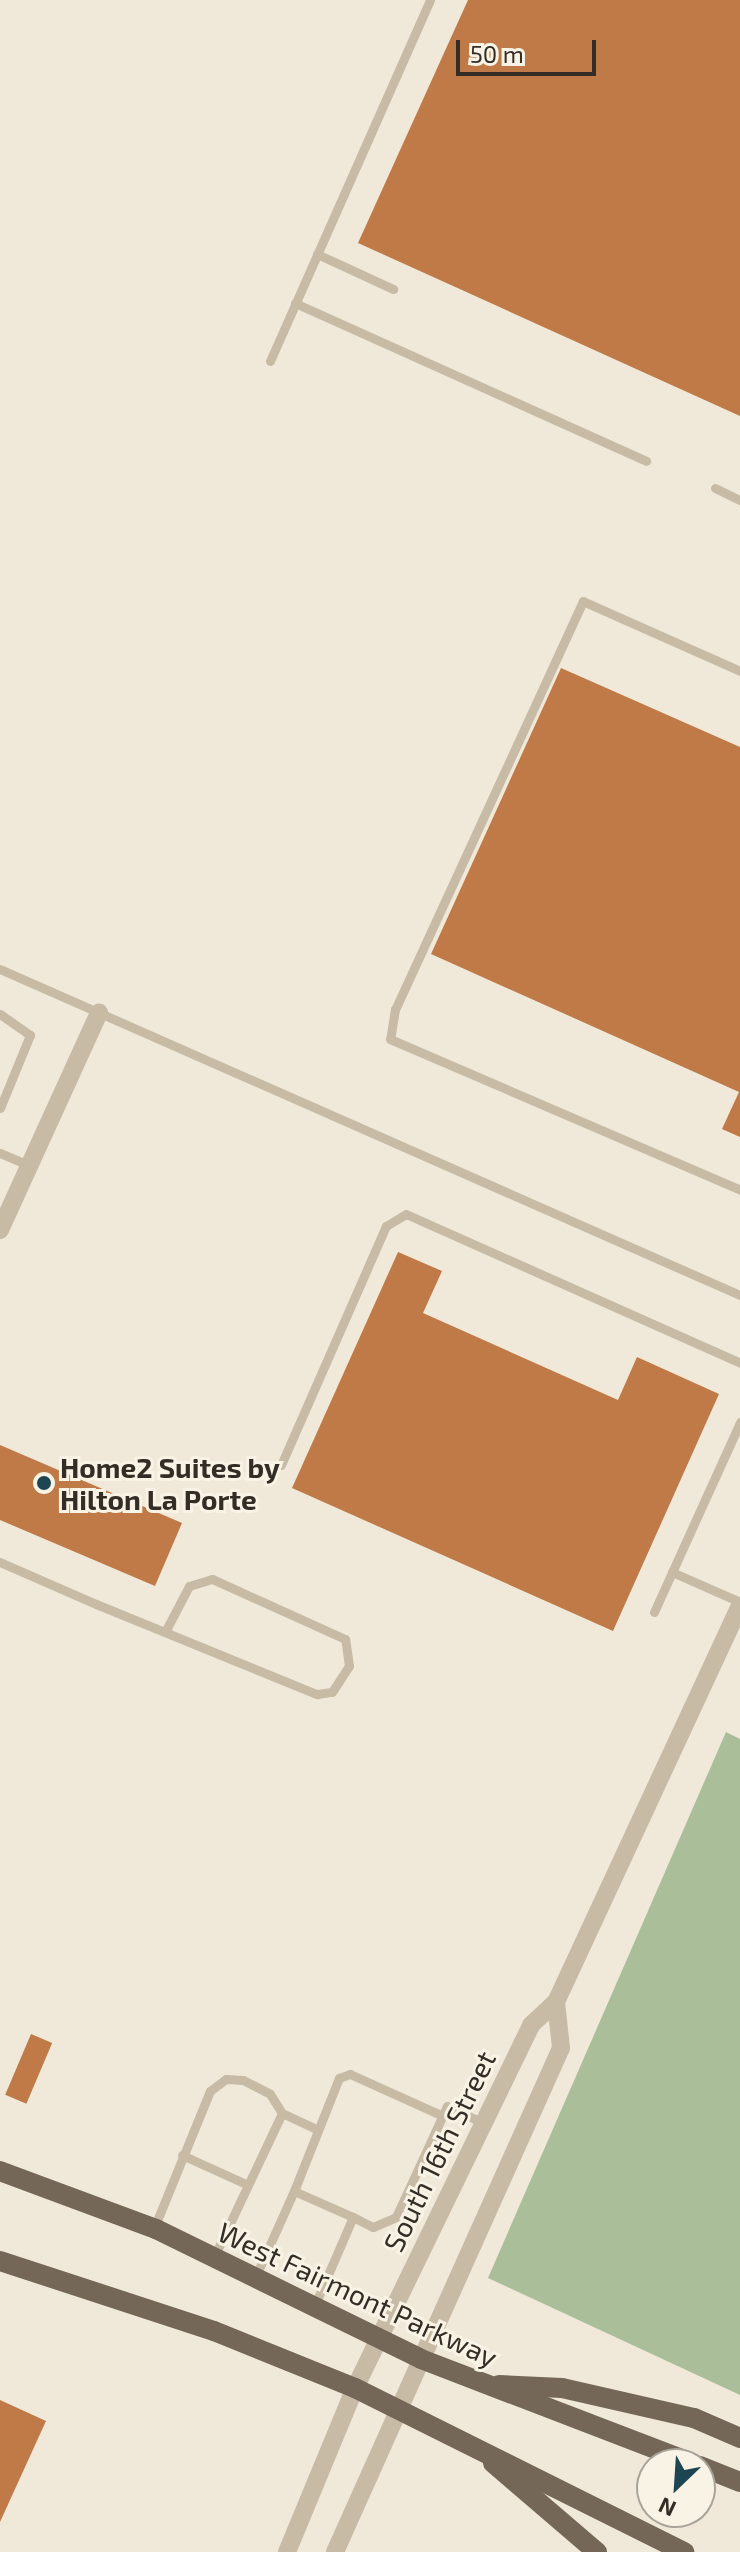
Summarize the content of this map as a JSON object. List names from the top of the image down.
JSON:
{
  "streets": {
    "main road": ["West Fairmont Parkway"],
    "street": ["South 16th Street"]
  },
  "crossings": [
    ["South 16th Street", "West Fairmont Parkway"]
  ],
  "places": ["Home2 Suites by Hilton La Porte"],
  "scale_bar": "50 m",
  "north": "bottom left"
}
